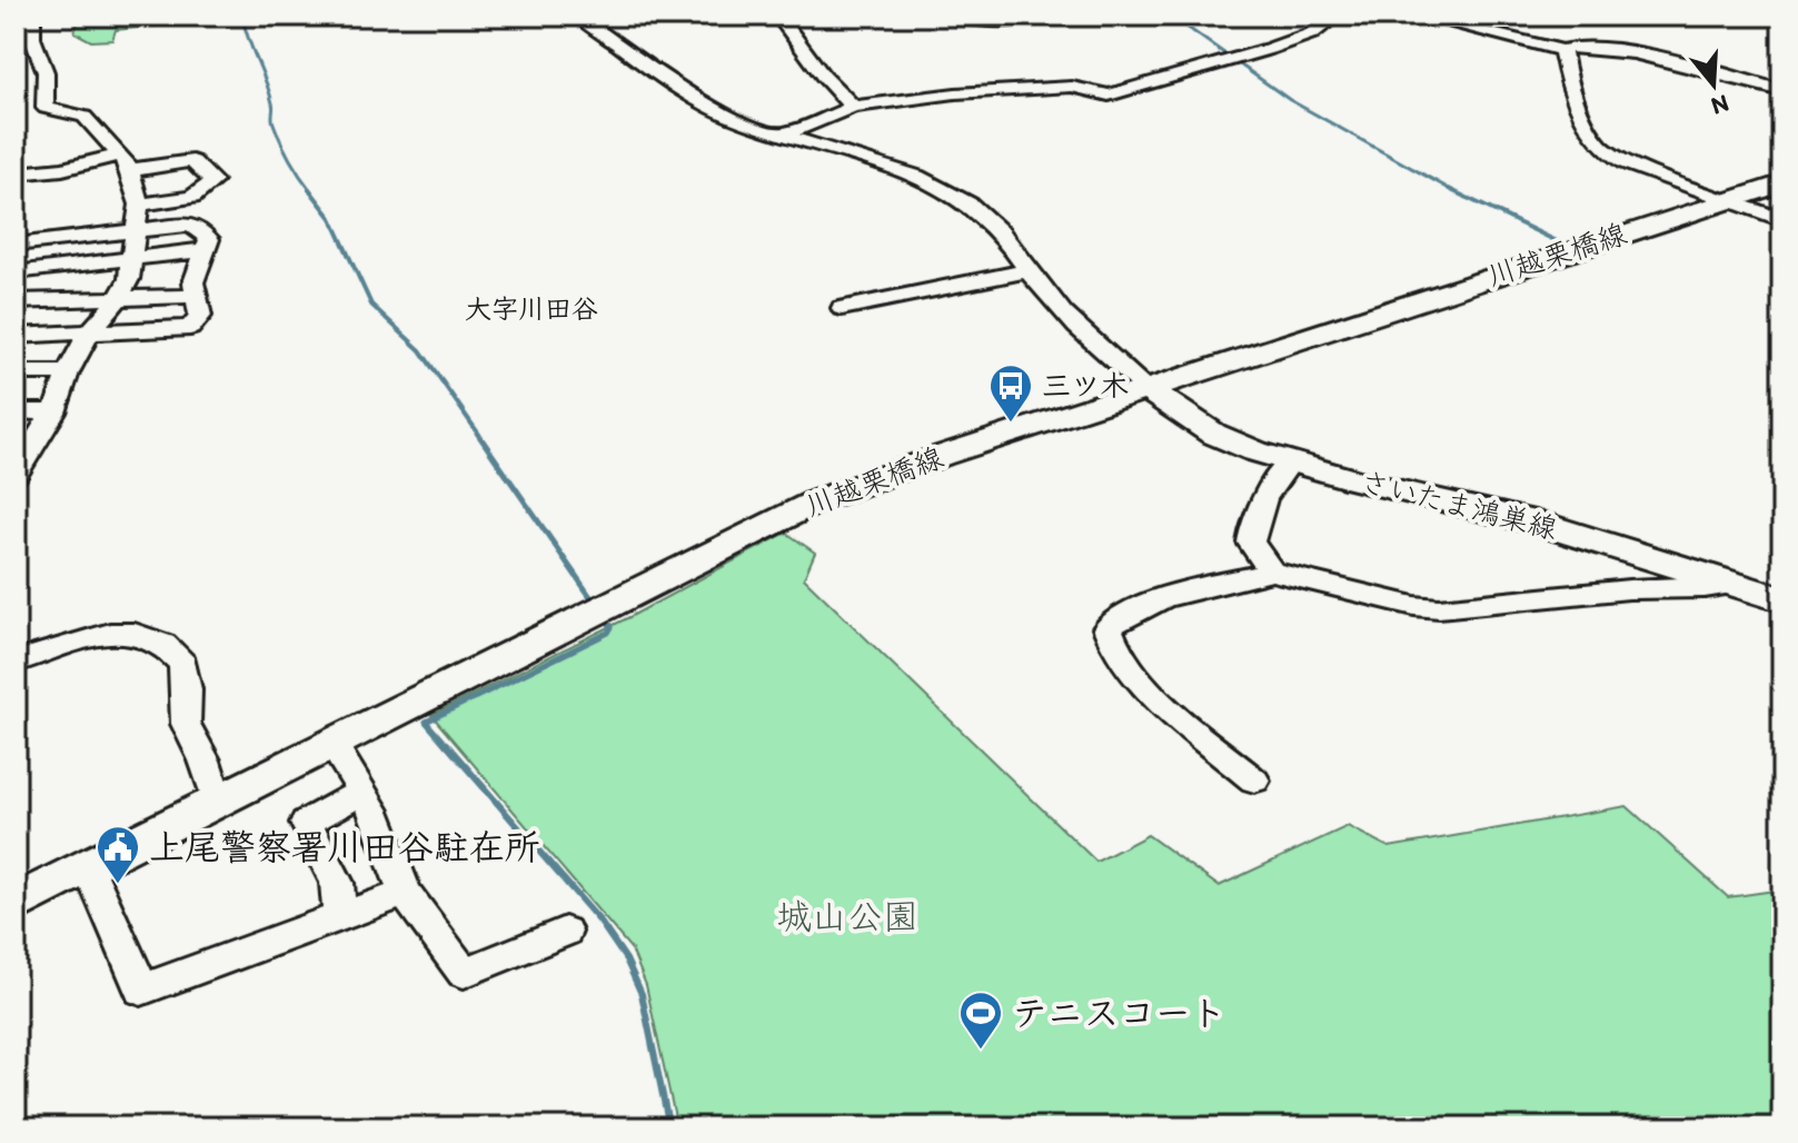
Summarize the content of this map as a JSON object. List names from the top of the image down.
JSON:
{
  "streets": {
    "main road": ["川越栗橋線", "さいたま鴻巣線"]
  },
  "crossings": [
    ["川越栗橋線", "さいたま鴻巣線"]
  ],
  "districts": ["大字川田谷"],
  "parks": ["城山公園"],
  "places": {
    "bus stop": ["三ツ木"],
    "public building": ["上尾警察署川田谷駐在所"],
    "sports": ["テニスコート"]
  },
  "north": "bottom"
}
